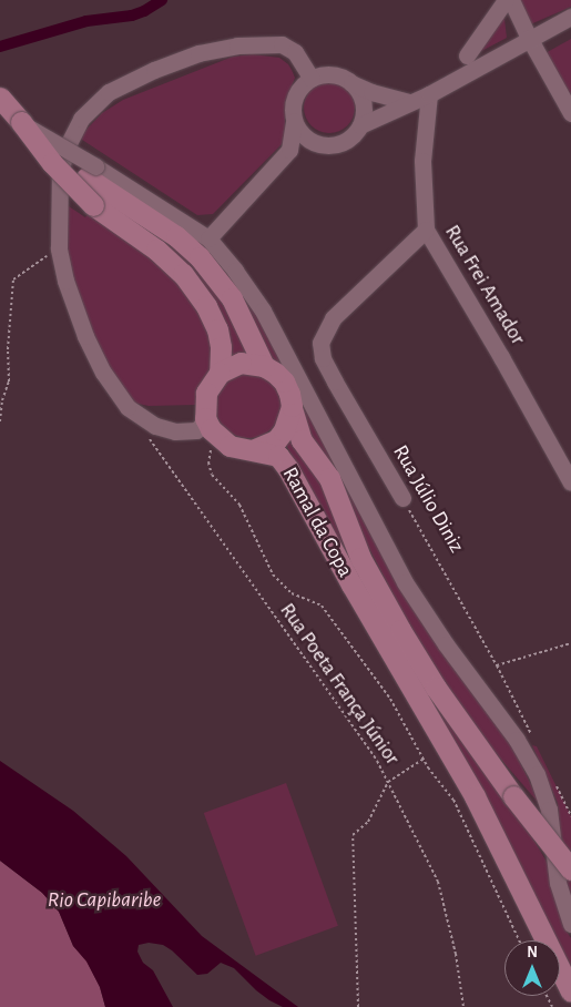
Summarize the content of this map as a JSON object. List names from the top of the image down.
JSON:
{
  "streets": {
    "main road": ["Ramal da Copa"],
    "street": ["Rua Frei Amador", "Rua Júlio Diniz"],
    "path": ["Rua Poeta França Júnior"]
  },
  "crossings": [
    ["Rua Frei Amador", "Rua Júlio Diniz"]
  ],
  "water": ["Rio Capibaribe"],
  "north": "top"
}
